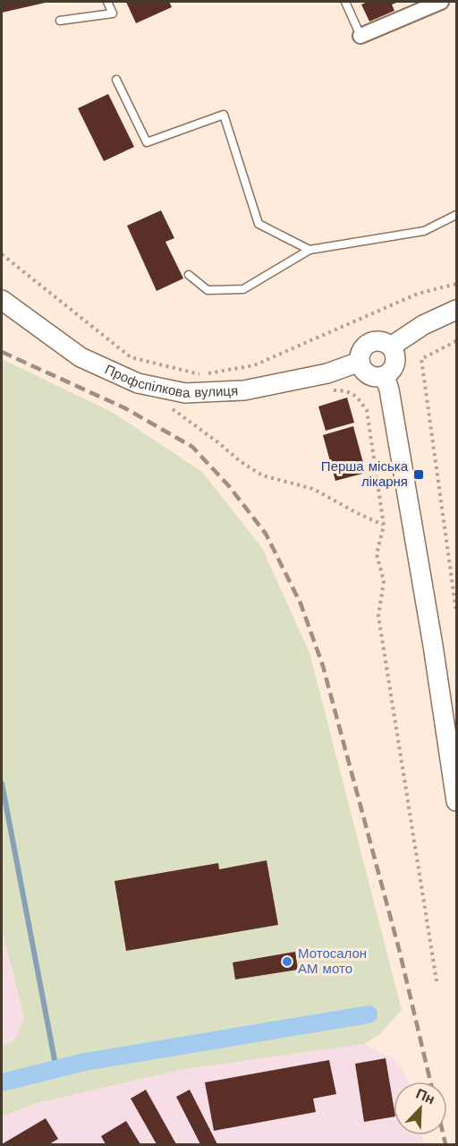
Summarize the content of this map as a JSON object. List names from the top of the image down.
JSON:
{
  "streets": {
    "street": ["Профспілкова вулиця"]
  },
  "places": {
    "transit": ["Перша міська лікарня"],
    "other": ["Мотосалон АМ мото"]
  },
  "north": "top right"
}
